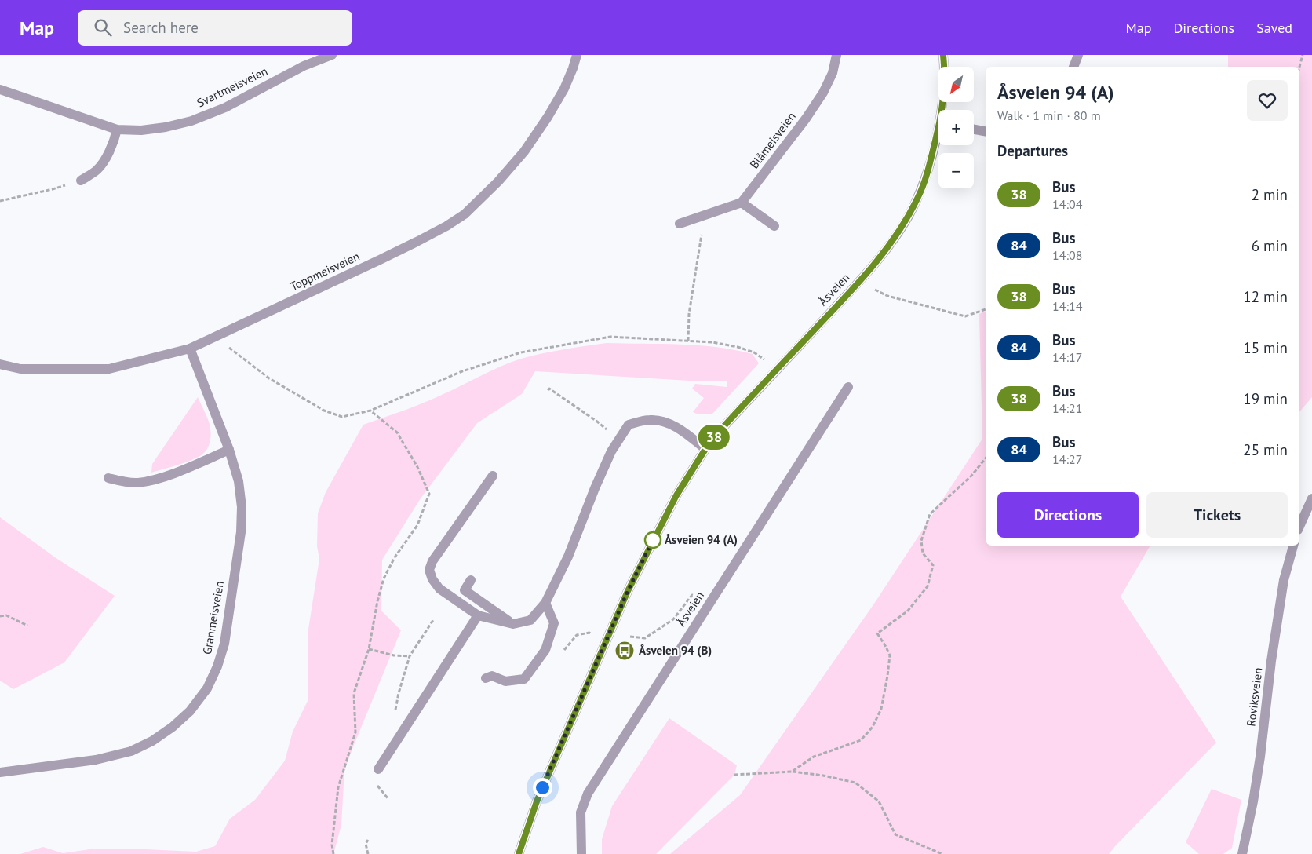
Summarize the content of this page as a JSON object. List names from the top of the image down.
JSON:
{
  "streets": {
    "street": [
      "Svartmeisveien",
      "Blåmeisveien",
      "Toppmeisveien",
      "Åsveien",
      "Granmeisveien",
      "Roviksveien"
    ]
  },
  "crossings": [
    ["Toppmeisveien", "Granmeisveien"]
  ],
  "places": {
    "other": ["Åsveien 94 (A)"],
    "bus stop": ["Åsveien 94 (B)"]
  },
  "lines": ["bus line 38"],
  "north": "bottom left",
  "page": {
    "header": "Map",
    "search": "Search here",
    "nav": ["Map", "Directions", "Saved"],
    "on_map": "38",
    "map_buttons": ["+", "−"],
    "heading": [
      ["Åsveien 94 (A)", "Walk · 1 min · 80 m"],
      "Departures"
    ],
    "list": [
      {
        "mark": "38",
        "name": "Bus",
        "note": "14:04",
        "value": "2 min"
      },
      {
        "mark": "84",
        "name": "Bus",
        "note": "14:08",
        "value": "6 min"
      },
      {
        "mark": "38",
        "name": "Bus",
        "note": "14:14",
        "value": "12 min"
      },
      {
        "mark": "84",
        "name": "Bus",
        "note": "14:17",
        "value": "15 min"
      },
      {
        "mark": "38",
        "name": "Bus",
        "note": "14:21",
        "value": "19 min"
      },
      {
        "mark": "84",
        "name": "Bus",
        "note": "14:27",
        "value": "25 min"
      }
    ],
    "buttons": ["Directions", "Tickets"]
  }
}
